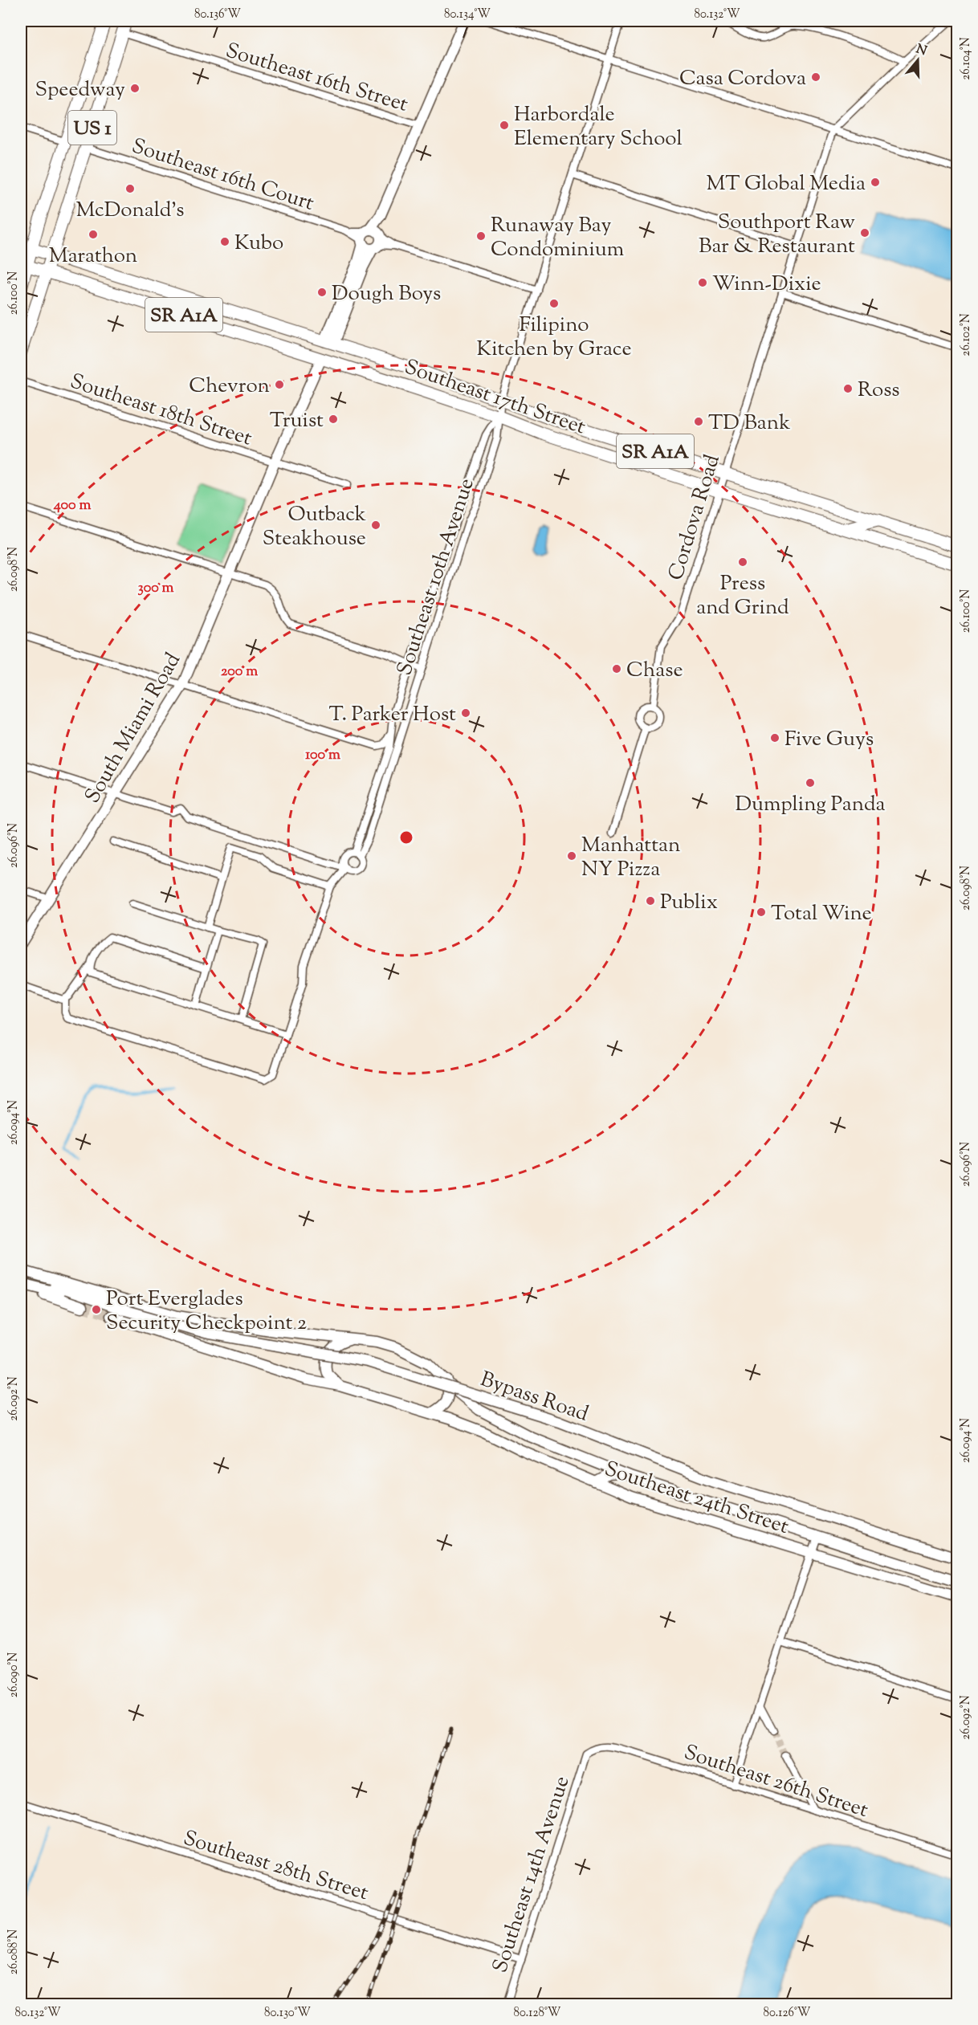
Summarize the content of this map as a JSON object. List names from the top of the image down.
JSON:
{
  "streets": {
    "main road": ["US 1", "SR A1A", "Southeast 17th Street"],
    "street": [
      "Southeast 16th Street",
      "Southeast 16th Court",
      "Southeast 18th Street",
      "Cordova Road",
      "Southeast 10th Avenue",
      "South Miami Road",
      "Bypass Road",
      "Southeast 24th Street",
      "Southeast 26th Street",
      "Southeast 28th Street",
      "Southeast 14th Avenue"
    ]
  },
  "crossings": [
    ["Southeast 16th Street", "US 1"],
    ["US 1", "Southeast 16th Court"],
    ["US 1", "Southeast 17th Street"],
    ["Southeast 16th Court", "Southeast 10th Avenue"],
    ["Southeast 17th Street", "Cordova Road"],
    ["Southeast 17th Street", "Southeast 10th Avenue"],
    ["Southeast 17th Street", "South Miami Road"],
    ["Southeast 18th Street", "South Miami Road"],
    ["Bypass Road", "Southeast 24th Street"],
    ["Southeast 26th Street", "Southeast 14th Avenue"],
    ["Southeast 28th Street", "Southeast 14th Avenue"]
  ],
  "places": [
    "Casa Cordova",
    "Speedway",
    "Harbordale Elementary School",
    "MT Global Media",
    "McDonald's",
    "Southport Raw Bar & Restaurant",
    "Marathon",
    "Runaway Bay Condominium",
    "Kubo",
    "Winn-Dixie",
    "Dough Boys",
    "Filipino Kitchen by Grace",
    "Chevron",
    "Ross",
    "Truist",
    "TD Bank",
    "Outback Steakhouse",
    "Press and Grind",
    "Chase",
    "T. Parker Host",
    "Five Guys",
    "Dumpling Panda",
    "Manhattan NY Pizza",
    "Publix",
    "Total Wine",
    "Port Everglades Security Checkpoint 2"
  ],
  "north": "top",
  "coordinates": [
    "80.136°W",
    "80.134°W",
    "80.132°W",
    "26.104°N",
    "26.100°N",
    "26.102°N",
    "26.098°N",
    "26.096°N",
    "26.094°N",
    "26.092°N",
    "26.090°N",
    "26.088°N",
    "80.130°W",
    "80.128°W",
    "80.126°W"
  ],
  "rings": [
    "400 m",
    "300 m",
    "200 m",
    "100 m"
  ]
}
